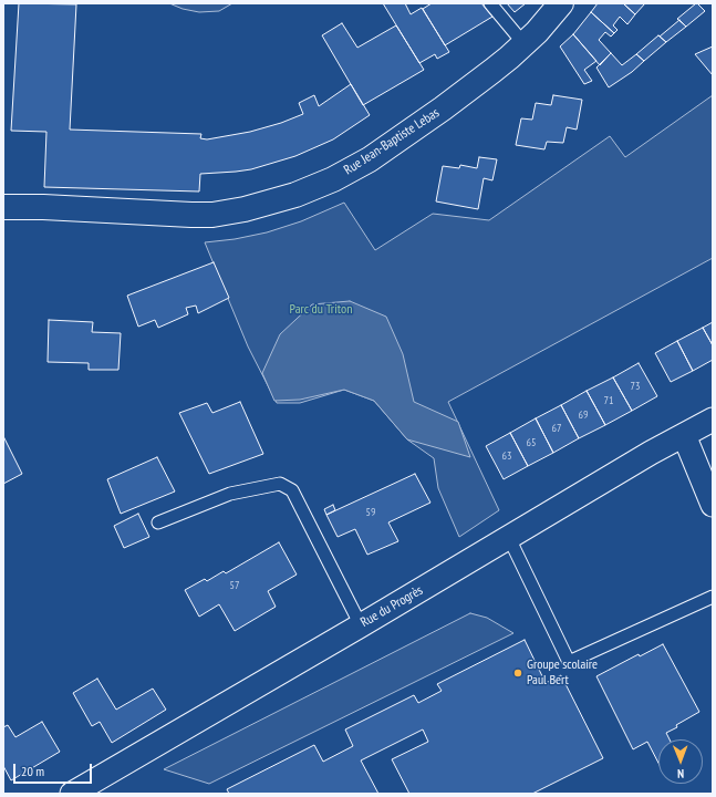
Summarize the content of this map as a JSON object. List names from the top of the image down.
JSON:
{
  "streets": {
    "street": ["Rue Jean-Baptiste Lebas", "Rue du Progrès"]
  },
  "parks": ["Parc du Triton"],
  "places": ["Groupe scolaire Paul Bert"],
  "house_numbers": [
    "73",
    "71",
    "69",
    "67",
    "65",
    "63",
    "59",
    "57"
  ],
  "scale_bar": "20 m",
  "north": "bottom"
}
